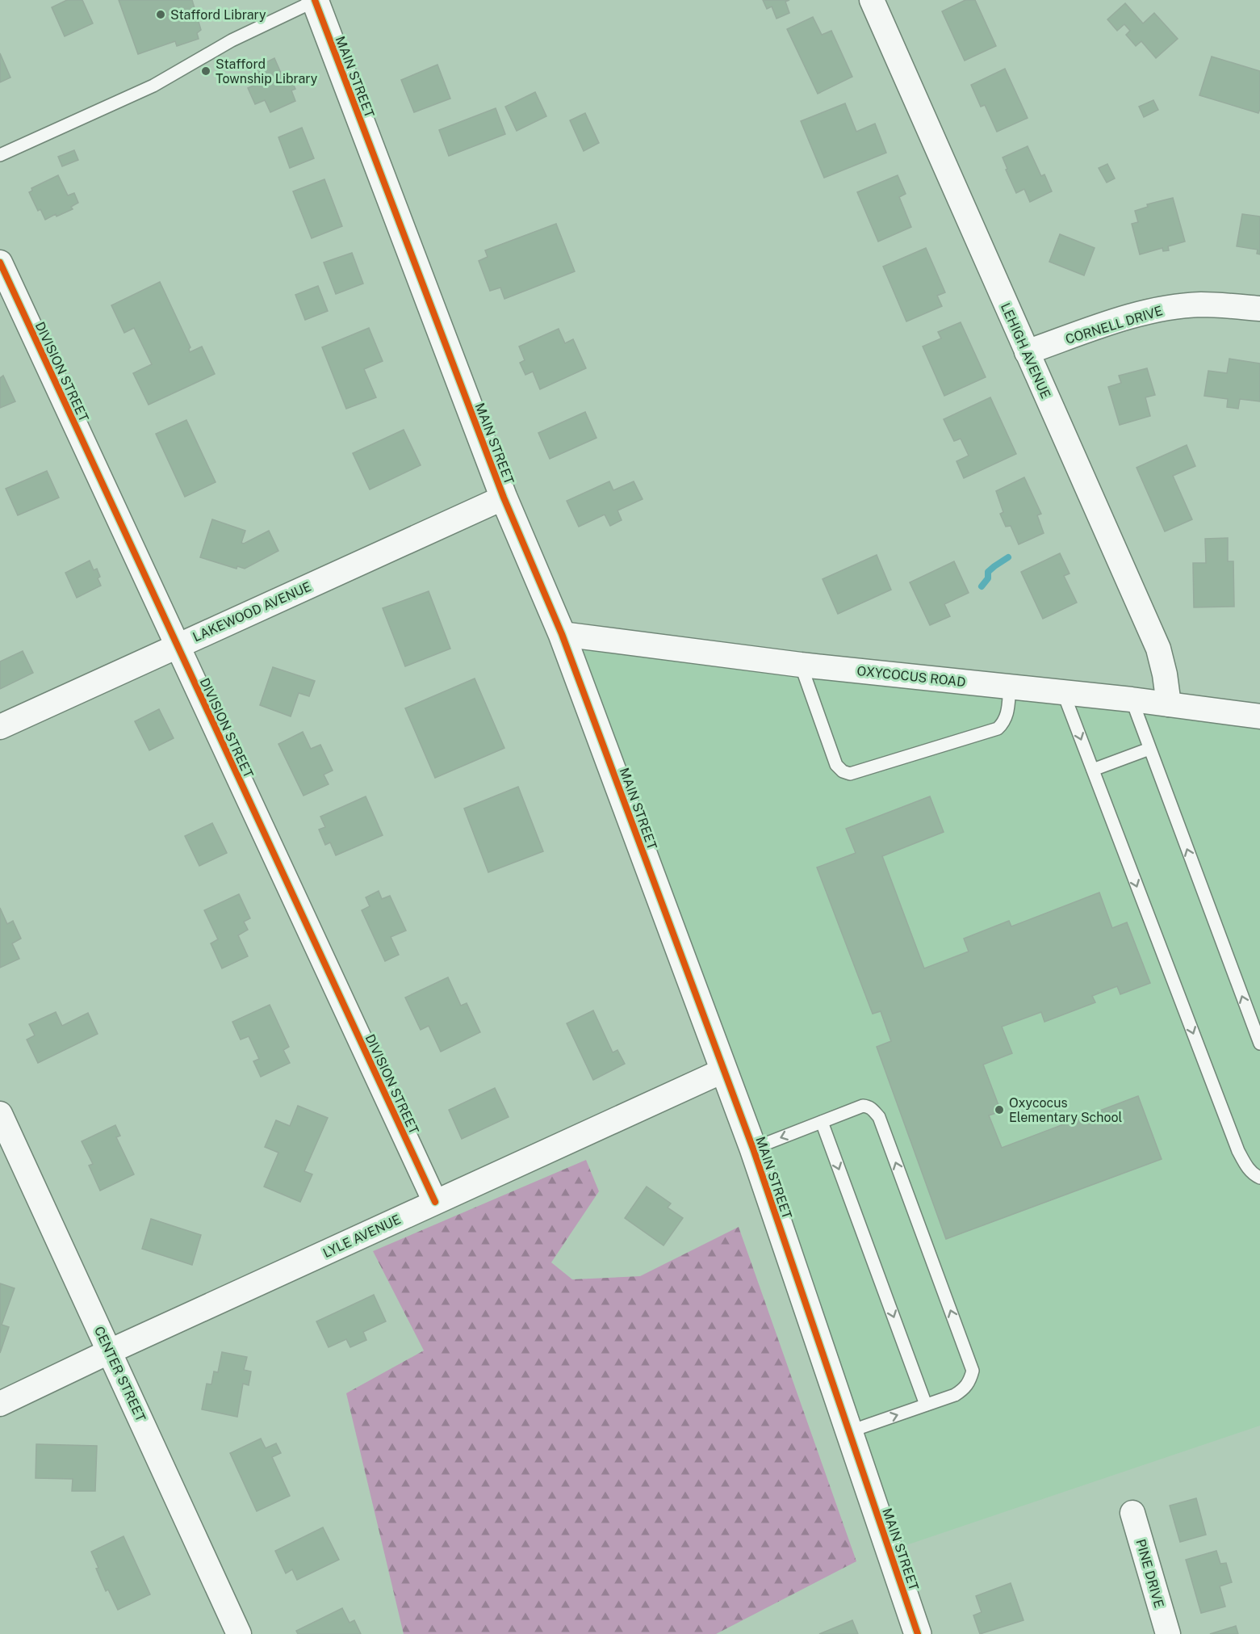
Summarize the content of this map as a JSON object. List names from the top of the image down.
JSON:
{
  "streets": {
    "highway": ["MAIN STREET"],
    "street": [
      "CORNELL DRIVE",
      "LEHIGH AVENUE",
      "DIVISION STREET",
      "LAKEWOOD AVENUE",
      "OXYCOCUS ROAD",
      "LYLE AVENUE",
      "CENTER STREET",
      "PINE DRIVE"
    ]
  },
  "crossings": [
    ["MAIN STREET", "LAKEWOOD AVENUE"],
    ["MAIN STREET", "OXYCOCUS ROAD"],
    ["MAIN STREET", "LYLE AVENUE"],
    ["CORNELL DRIVE", "LEHIGH AVENUE"],
    ["LEHIGH AVENUE", "OXYCOCUS ROAD"],
    ["DIVISION STREET", "LAKEWOOD AVENUE"],
    ["DIVISION STREET", "LYLE AVENUE"],
    ["LYLE AVENUE", "CENTER STREET"]
  ],
  "places": ["Stafford Library", "Stafford Township Library", "Oxycocus Elementary School"]
}
